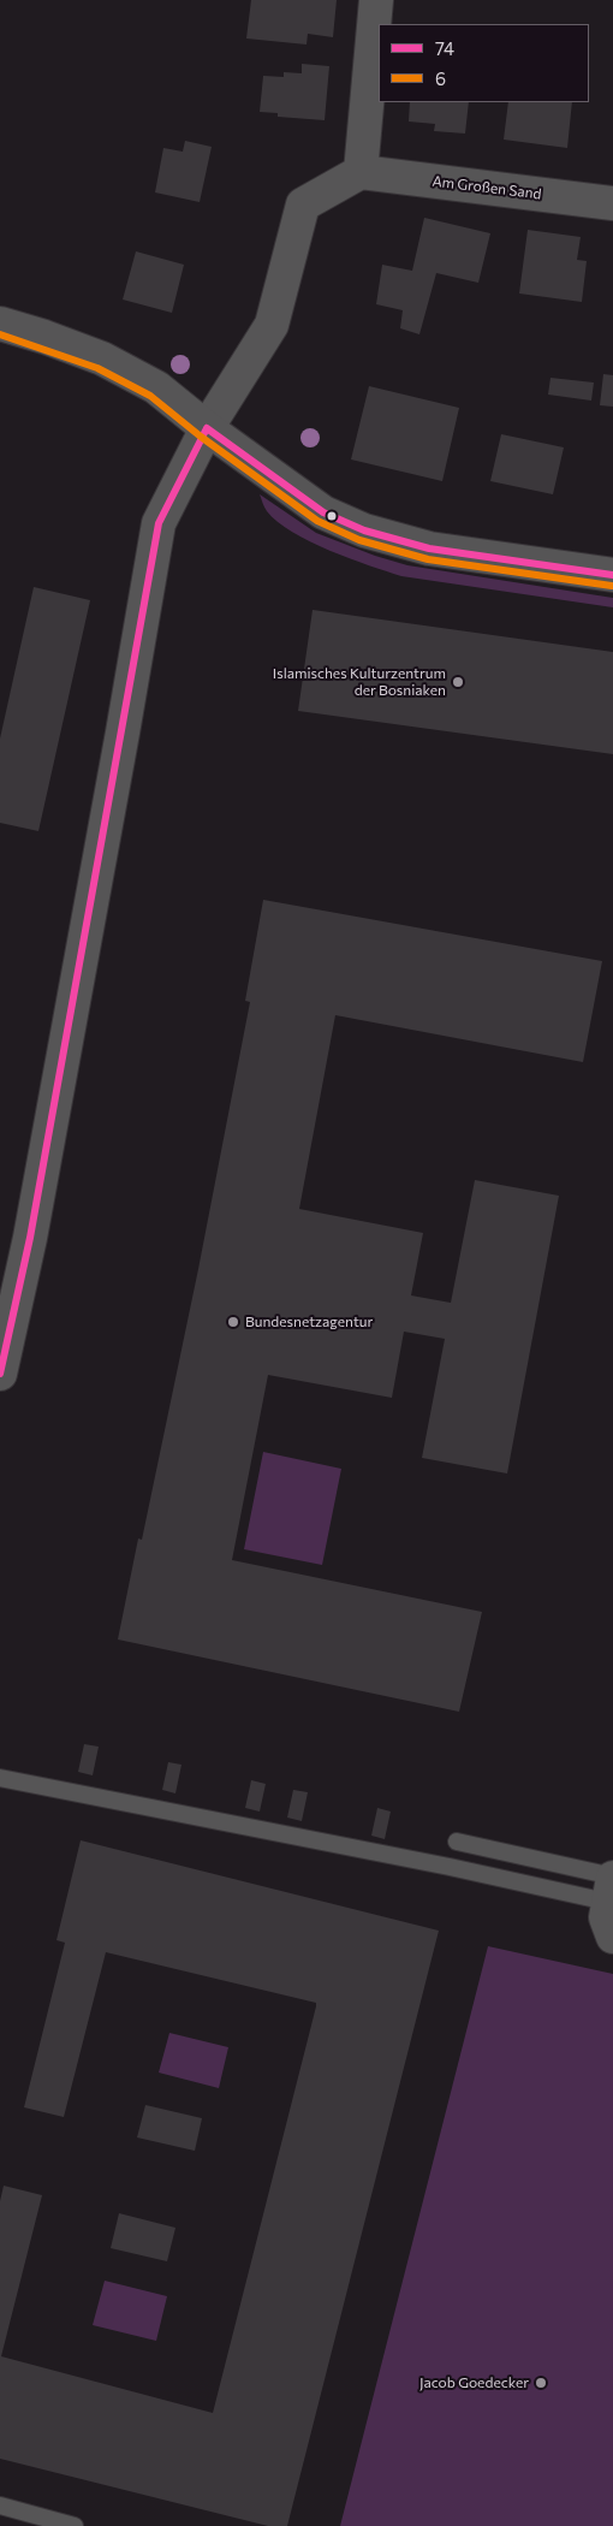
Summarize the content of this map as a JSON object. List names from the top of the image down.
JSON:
{
  "streets": {
    "street": ["Am Großen Sand"]
  },
  "places": ["Islamisches Kulturzentrum der Bosniaken", "Bundesnetzagentur", "Jacob Goedecker"],
  "lines": ["transit line 6", "transit line 74"],
  "legend": ["74", "6"]
}
